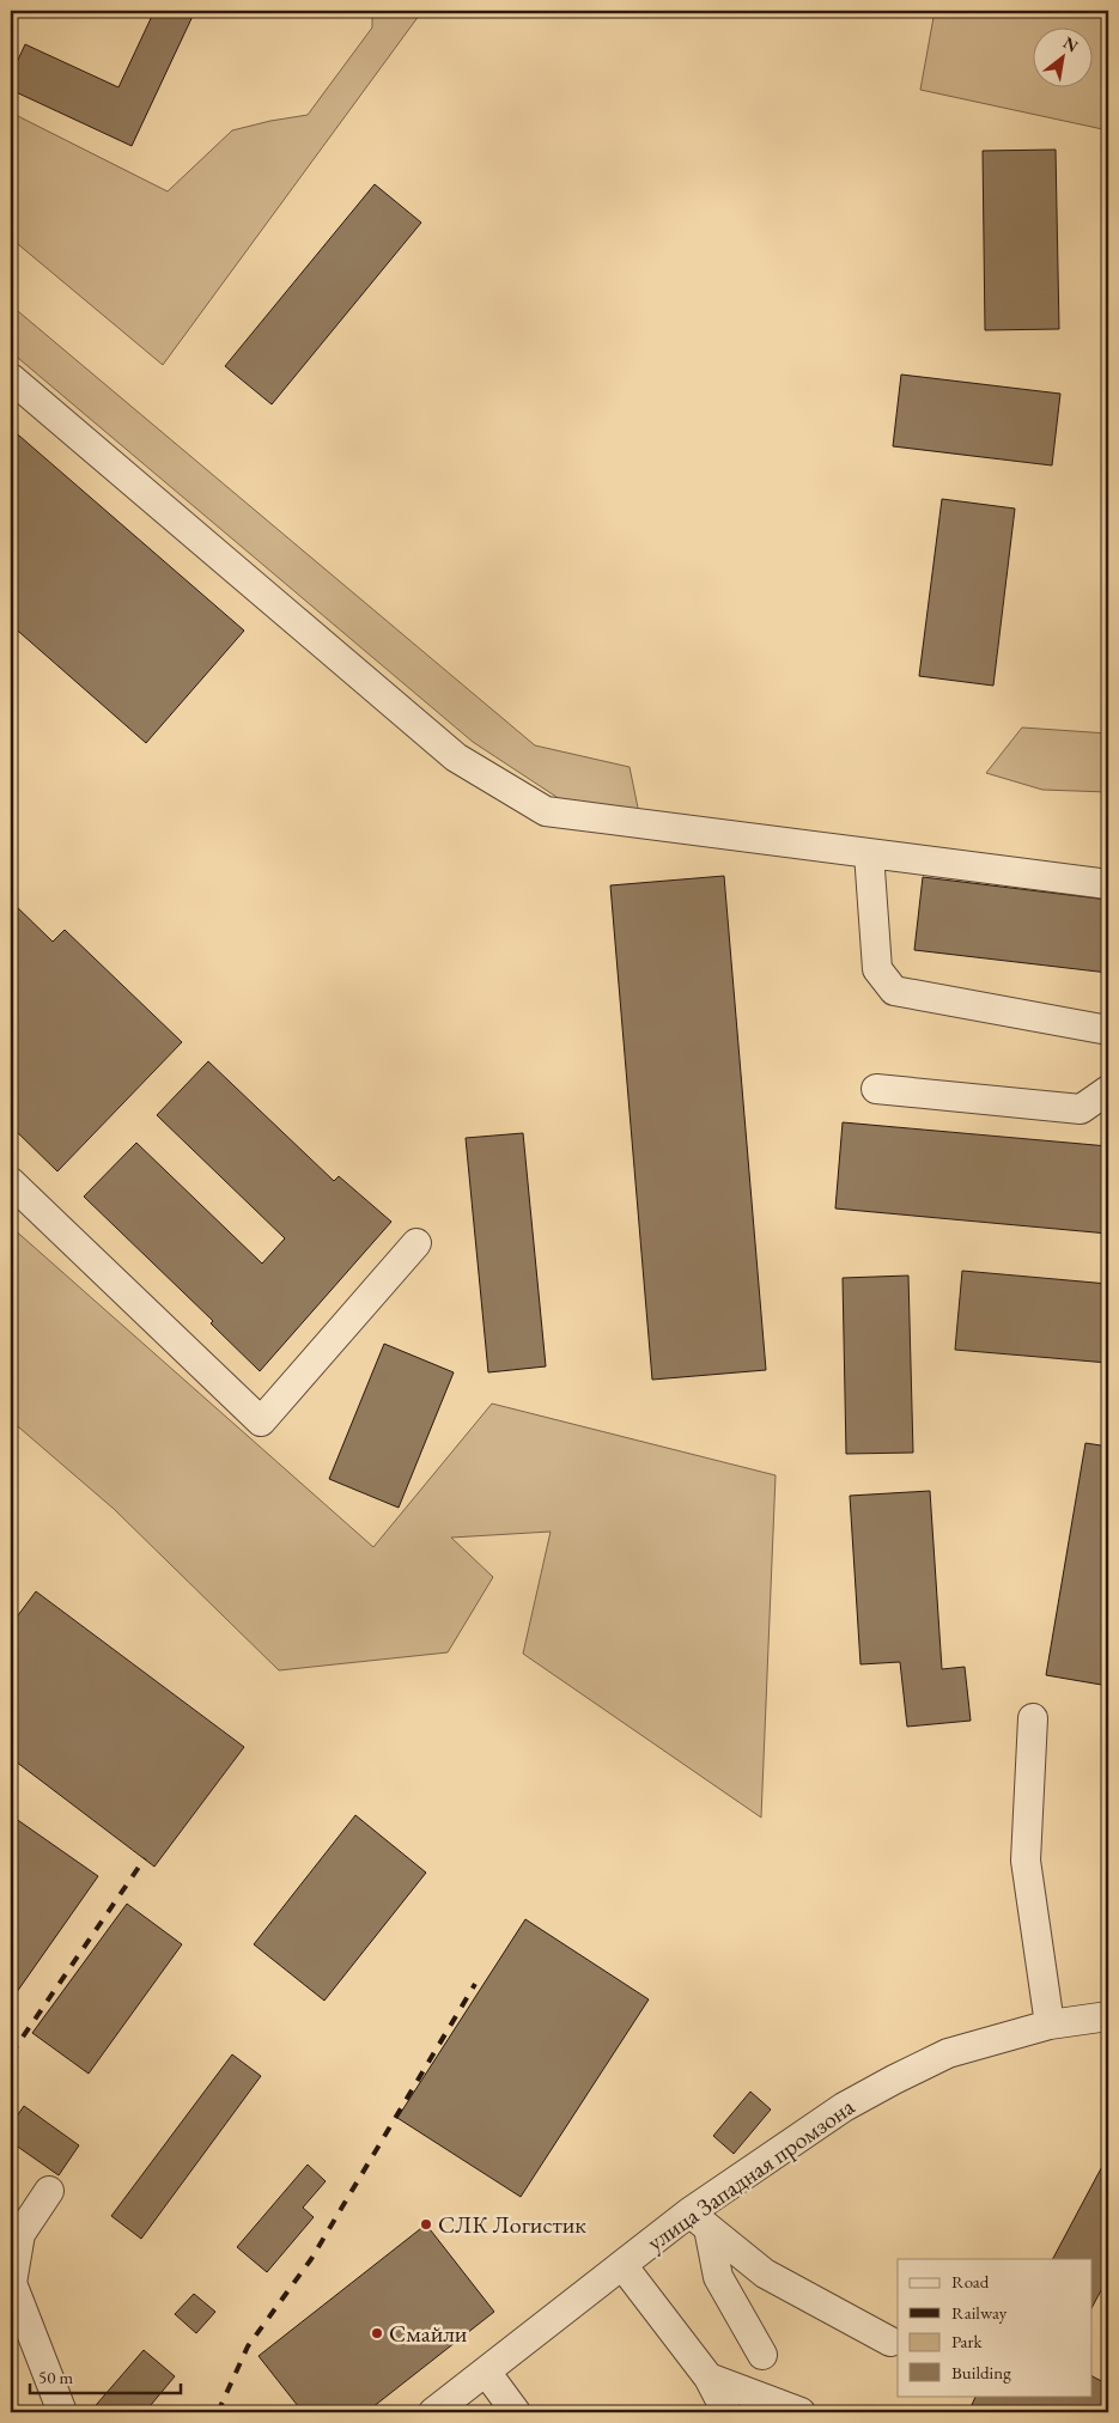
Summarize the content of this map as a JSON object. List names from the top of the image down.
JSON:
{
  "streets": {
    "street": ["улица Западная промзона"]
  },
  "places": ["СЛК Логистик", "Смайли"],
  "legend": [
    "Road",
    "Railway",
    "Park",
    "Building"
  ],
  "scale_bar": "50 m",
  "north": "top right"
}
